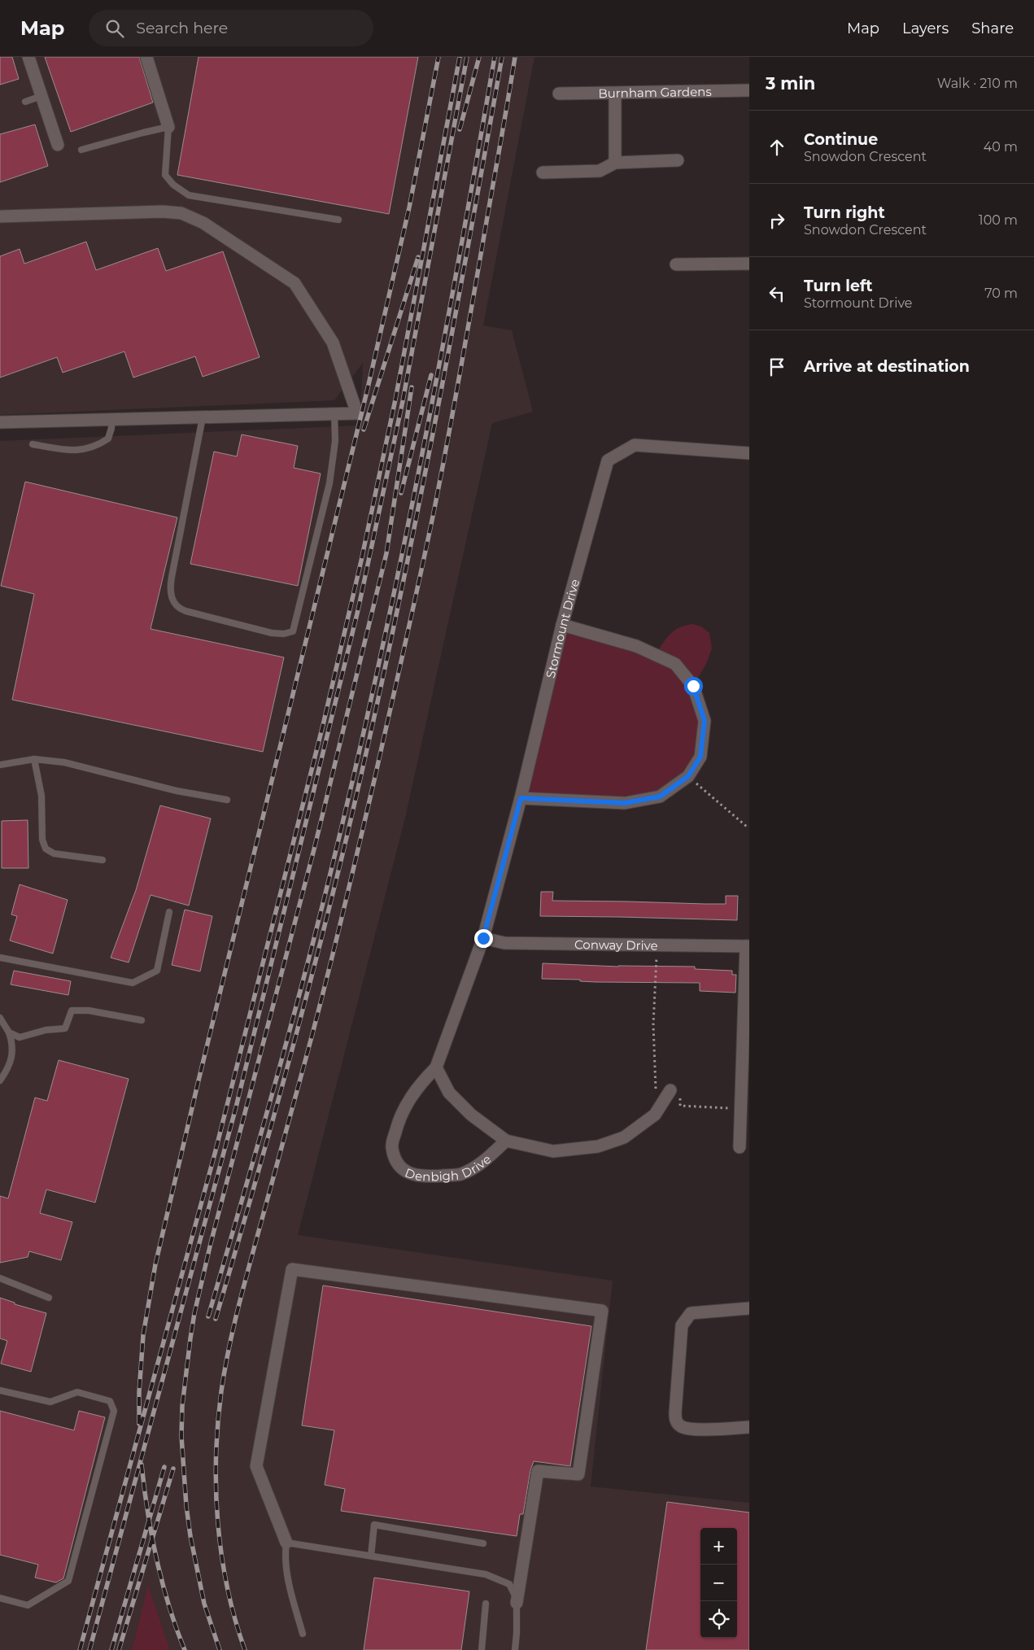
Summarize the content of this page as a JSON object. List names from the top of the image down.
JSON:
{
  "streets": {
    "street": [
      "Burnham Gardens",
      "Stormount Drive",
      "Conway Drive",
      "Denbigh Drive"
    ]
  },
  "crossings": [
    ["Stormount Drive", "Conway Drive"],
    ["Stormount Drive", "Denbigh Drive"],
    ["Conway Drive", "Denbigh Drive"]
  ],
  "page": {
    "header": "Map",
    "search": "Search here",
    "nav": ["Map", "Layers", "Share"],
    "heading": ["3 min", "Walk · 210 m"],
    "list": [
      ["Continue", "Snowdon Crescent", "40 m"],
      ["Turn right", "Snowdon Crescent", "100 m"],
      ["Turn left", "Stormount Drive", "70 m"],
      "Arrive at destination"
    ],
    "map_buttons": ["+", "−"]
  }
}
